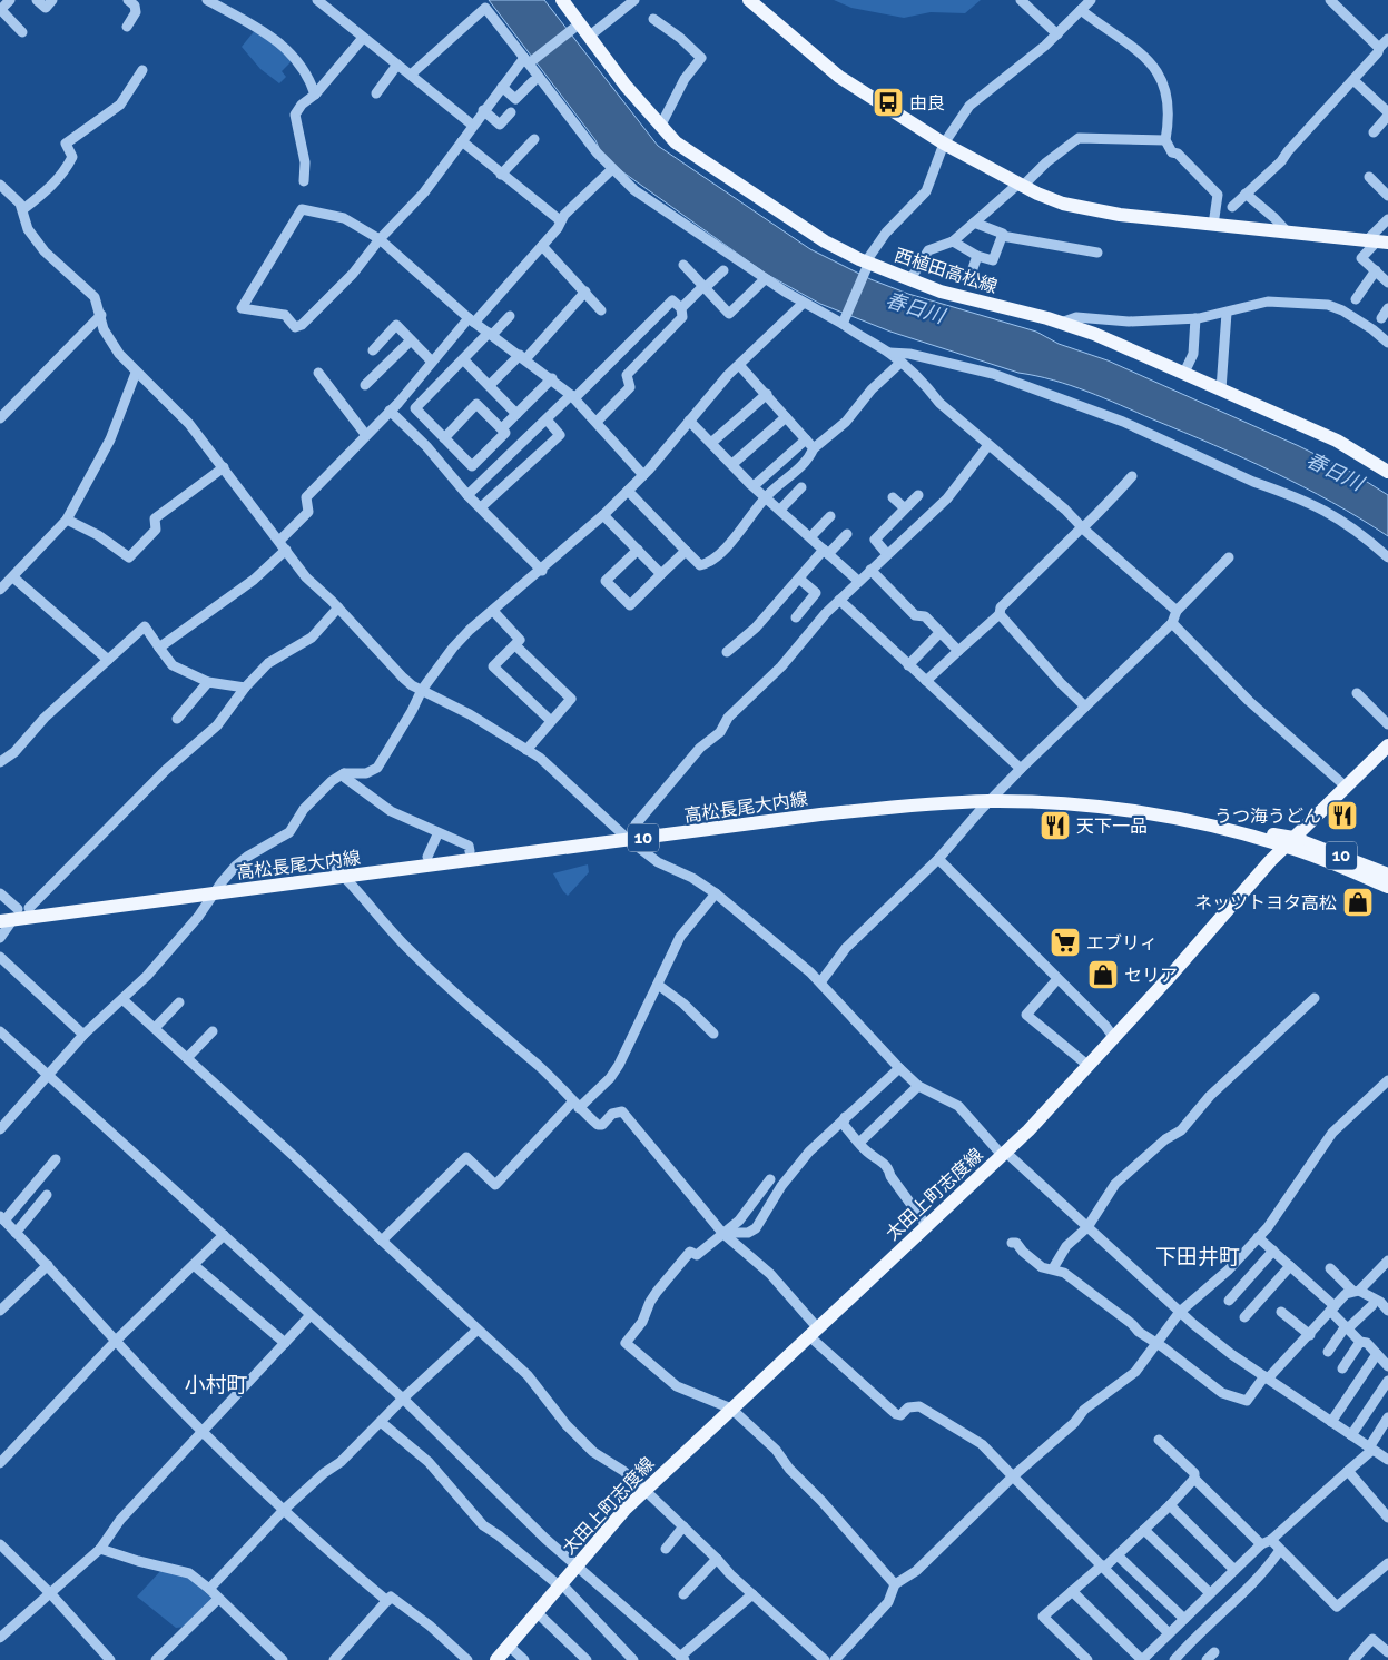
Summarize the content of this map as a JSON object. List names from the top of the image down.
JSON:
{
  "streets": {
    "main road": [
      "西植田高松線",
      "高松長尾大内線",
      "10",
      "太田上町志度線"
    ]
  },
  "crossings": [
    ["高松長尾大内線", "太田上町志度線"]
  ],
  "districts": ["下田井町", "小村町"],
  "water": ["春日川"],
  "places": {
    "bus stop": ["由良"],
    "restaurant": ["うつ海うどん", "天下一品"],
    "shop": ["ネッツトヨタ高松", "セリア"],
    "supermarket": ["エブリィ"]
  }
}
